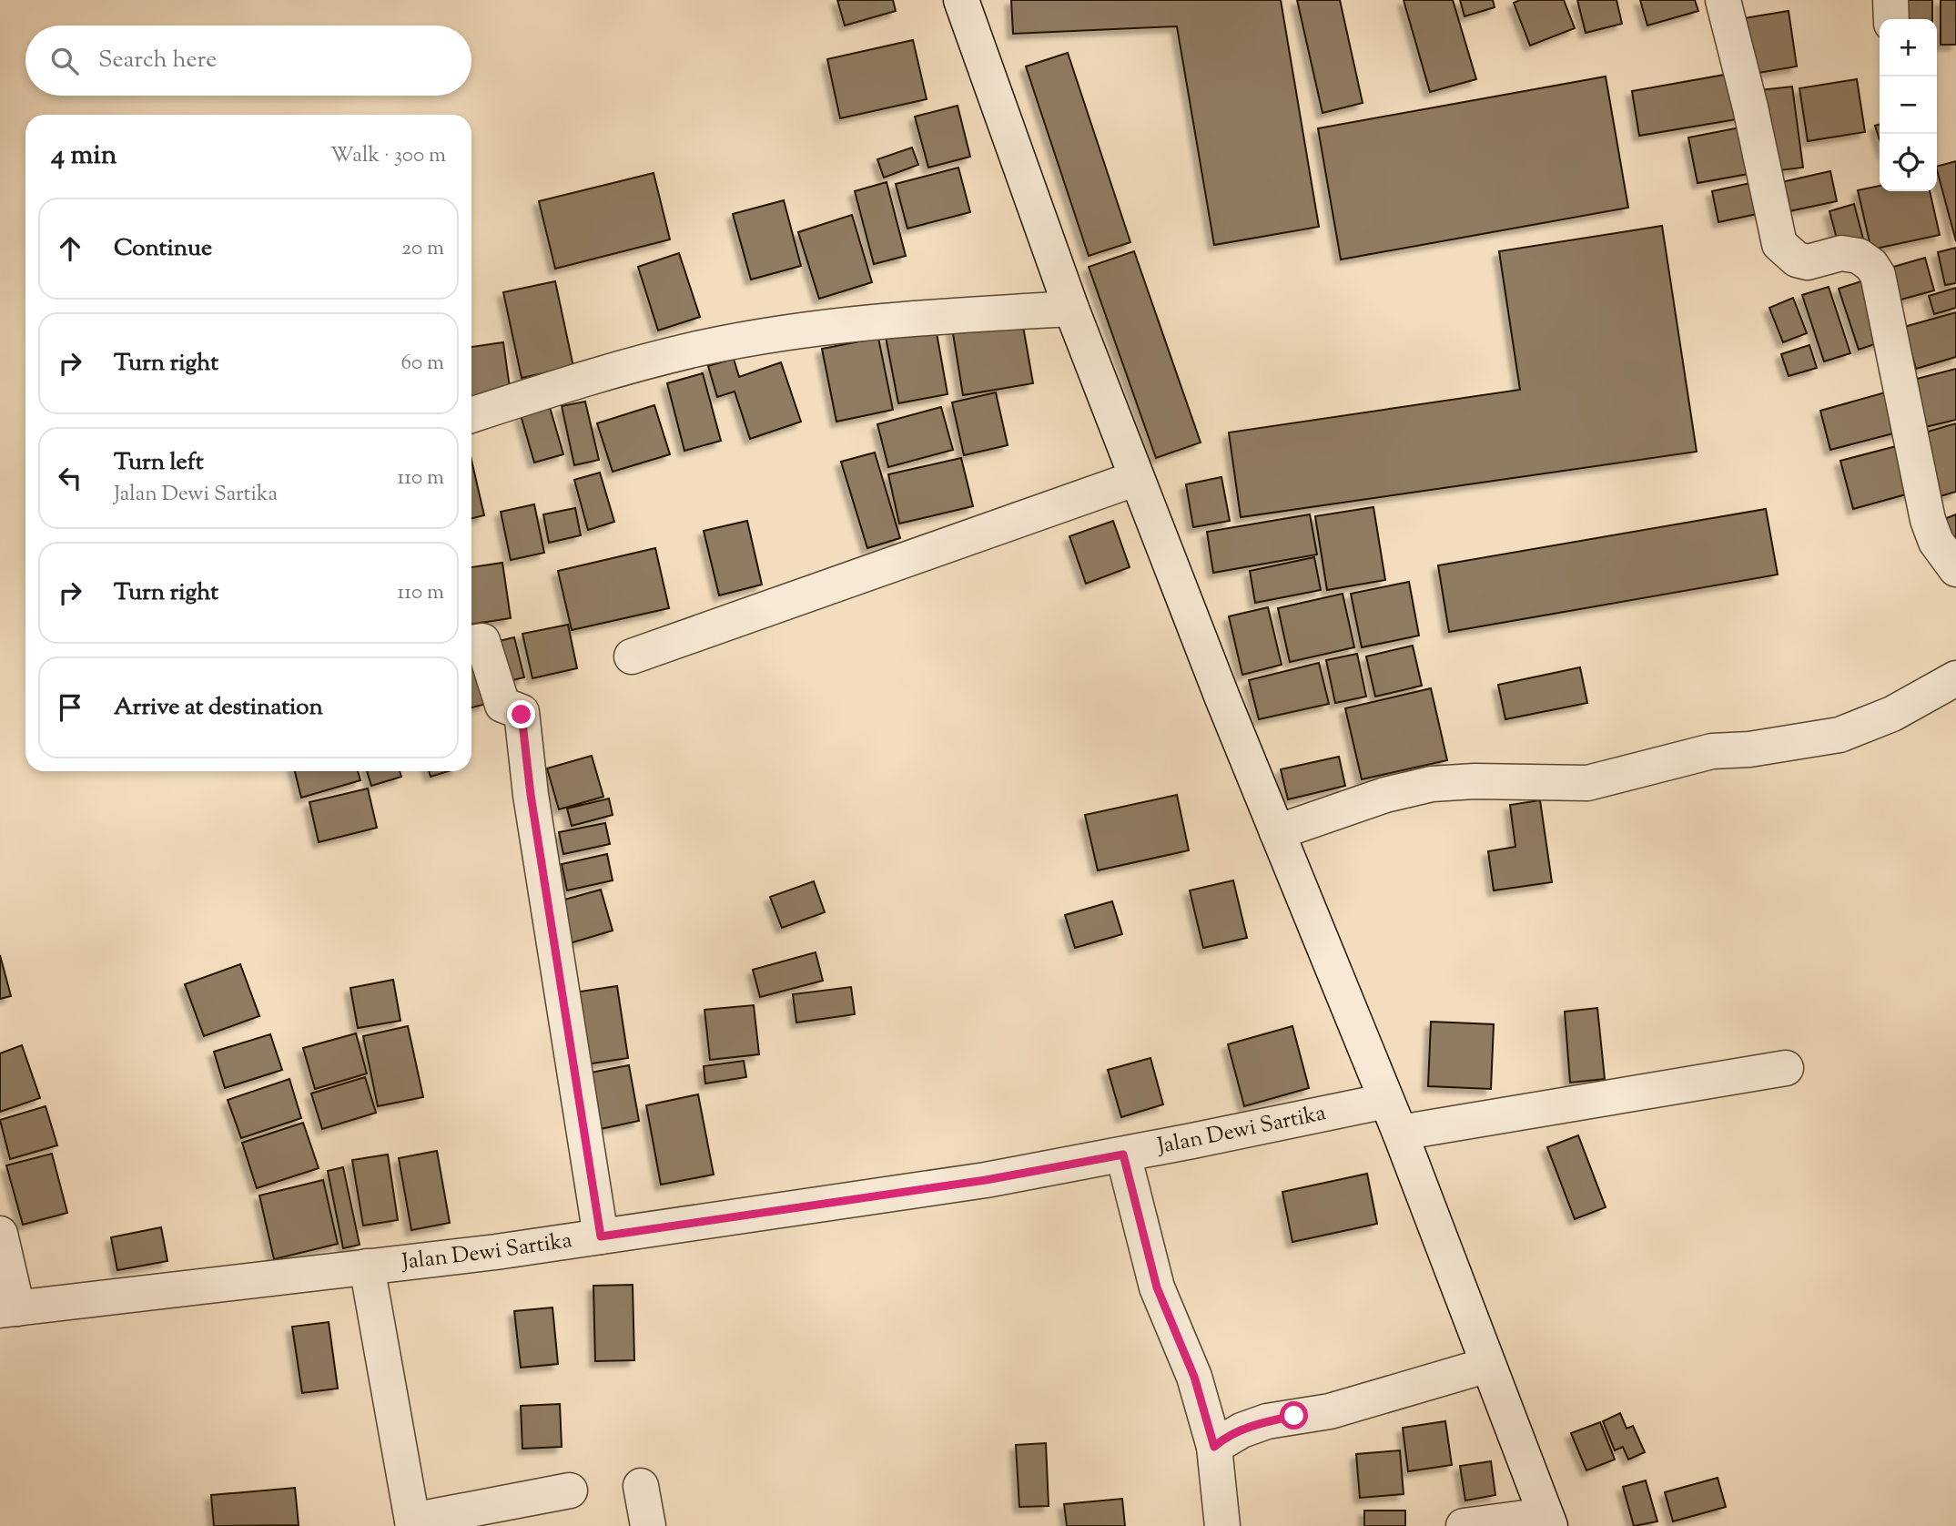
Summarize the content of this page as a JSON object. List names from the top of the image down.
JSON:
{
  "streets": {
    "street": ["Jalan Dewi Sartika"]
  },
  "page": {
    "map_buttons": ["+", "−"],
    "search": "Search here",
    "heading": ["4 min", "Walk · 300 m"],
    "list": [
      ["Continue", "20 m"],
      ["Turn right", "60 m"],
      ["Turn left", "Jalan Dewi Sartika", "110 m"],
      ["Turn right", "110 m"],
      "Arrive at destination"
    ]
  }
}
